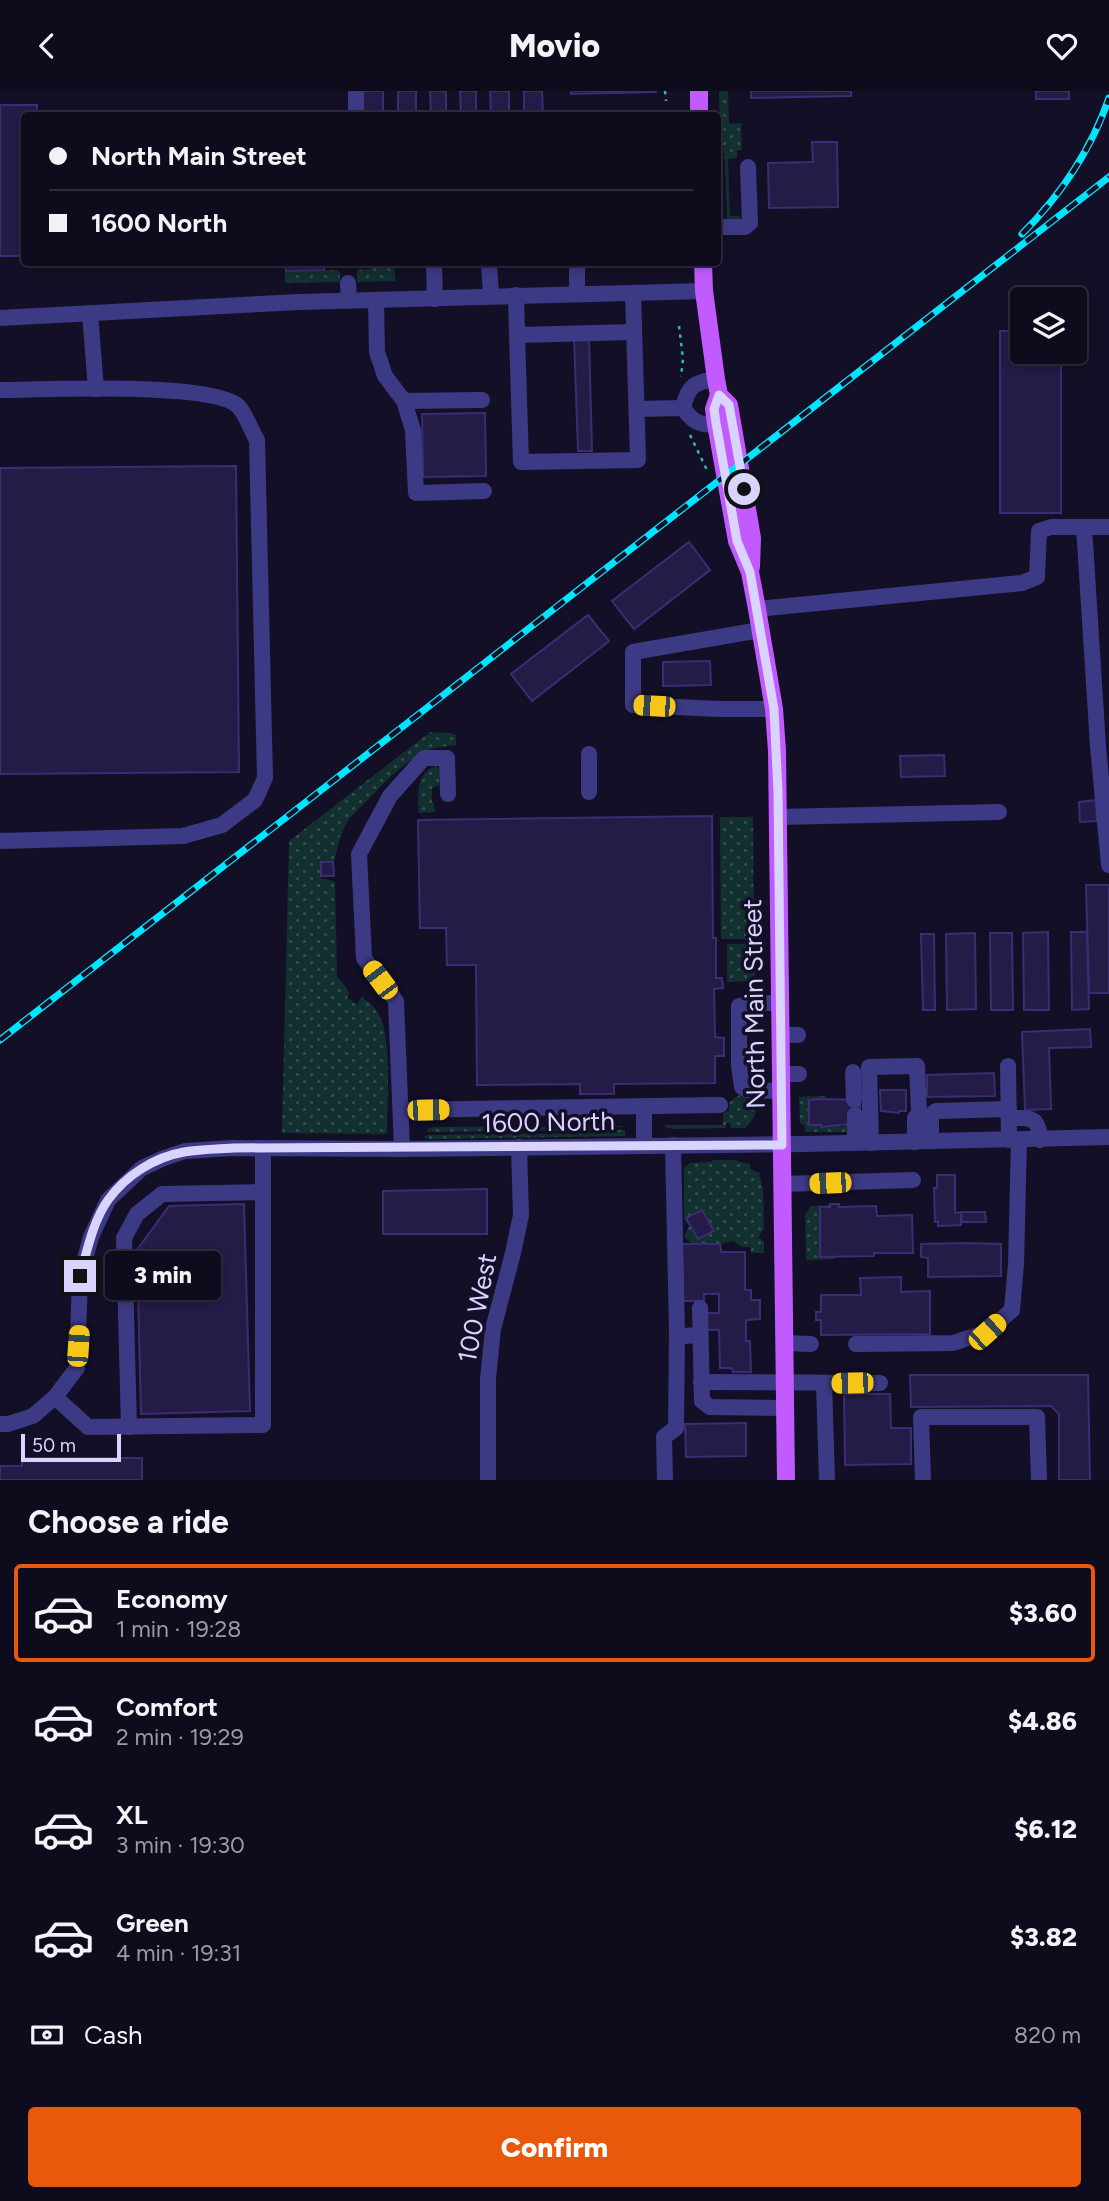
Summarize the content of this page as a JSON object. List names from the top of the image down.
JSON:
{
  "streets": {
    "main road": ["North Main Street"],
    "street": ["1600 North", "100 West"]
  },
  "crossings": [
    ["North Main Street", "1600 North"],
    ["1600 North", "100 West"]
  ],
  "scale_bar": "50 m",
  "page": {
    "header": "Movio",
    "banner": ["North Main Street", "1600 North"],
    "bubble": "3 min",
    "scale": "50 m",
    "heading": "Choose a ride",
    "list": [
      {
        "name": "Economy",
        "note": "1 min · 19:28",
        "value": "$3.60"
      },
      {
        "name": "Comfort",
        "note": "2 min · 19:29",
        "value": "$4.86"
      },
      {
        "name": "XL",
        "note": "3 min · 19:30",
        "value": "$6.12"
      },
      {
        "name": "Green",
        "note": "4 min · 19:31",
        "value": "$3.82"
      }
    ],
    "pay": ["Cash", "820 m"],
    "buttons": "Confirm"
  }
}
